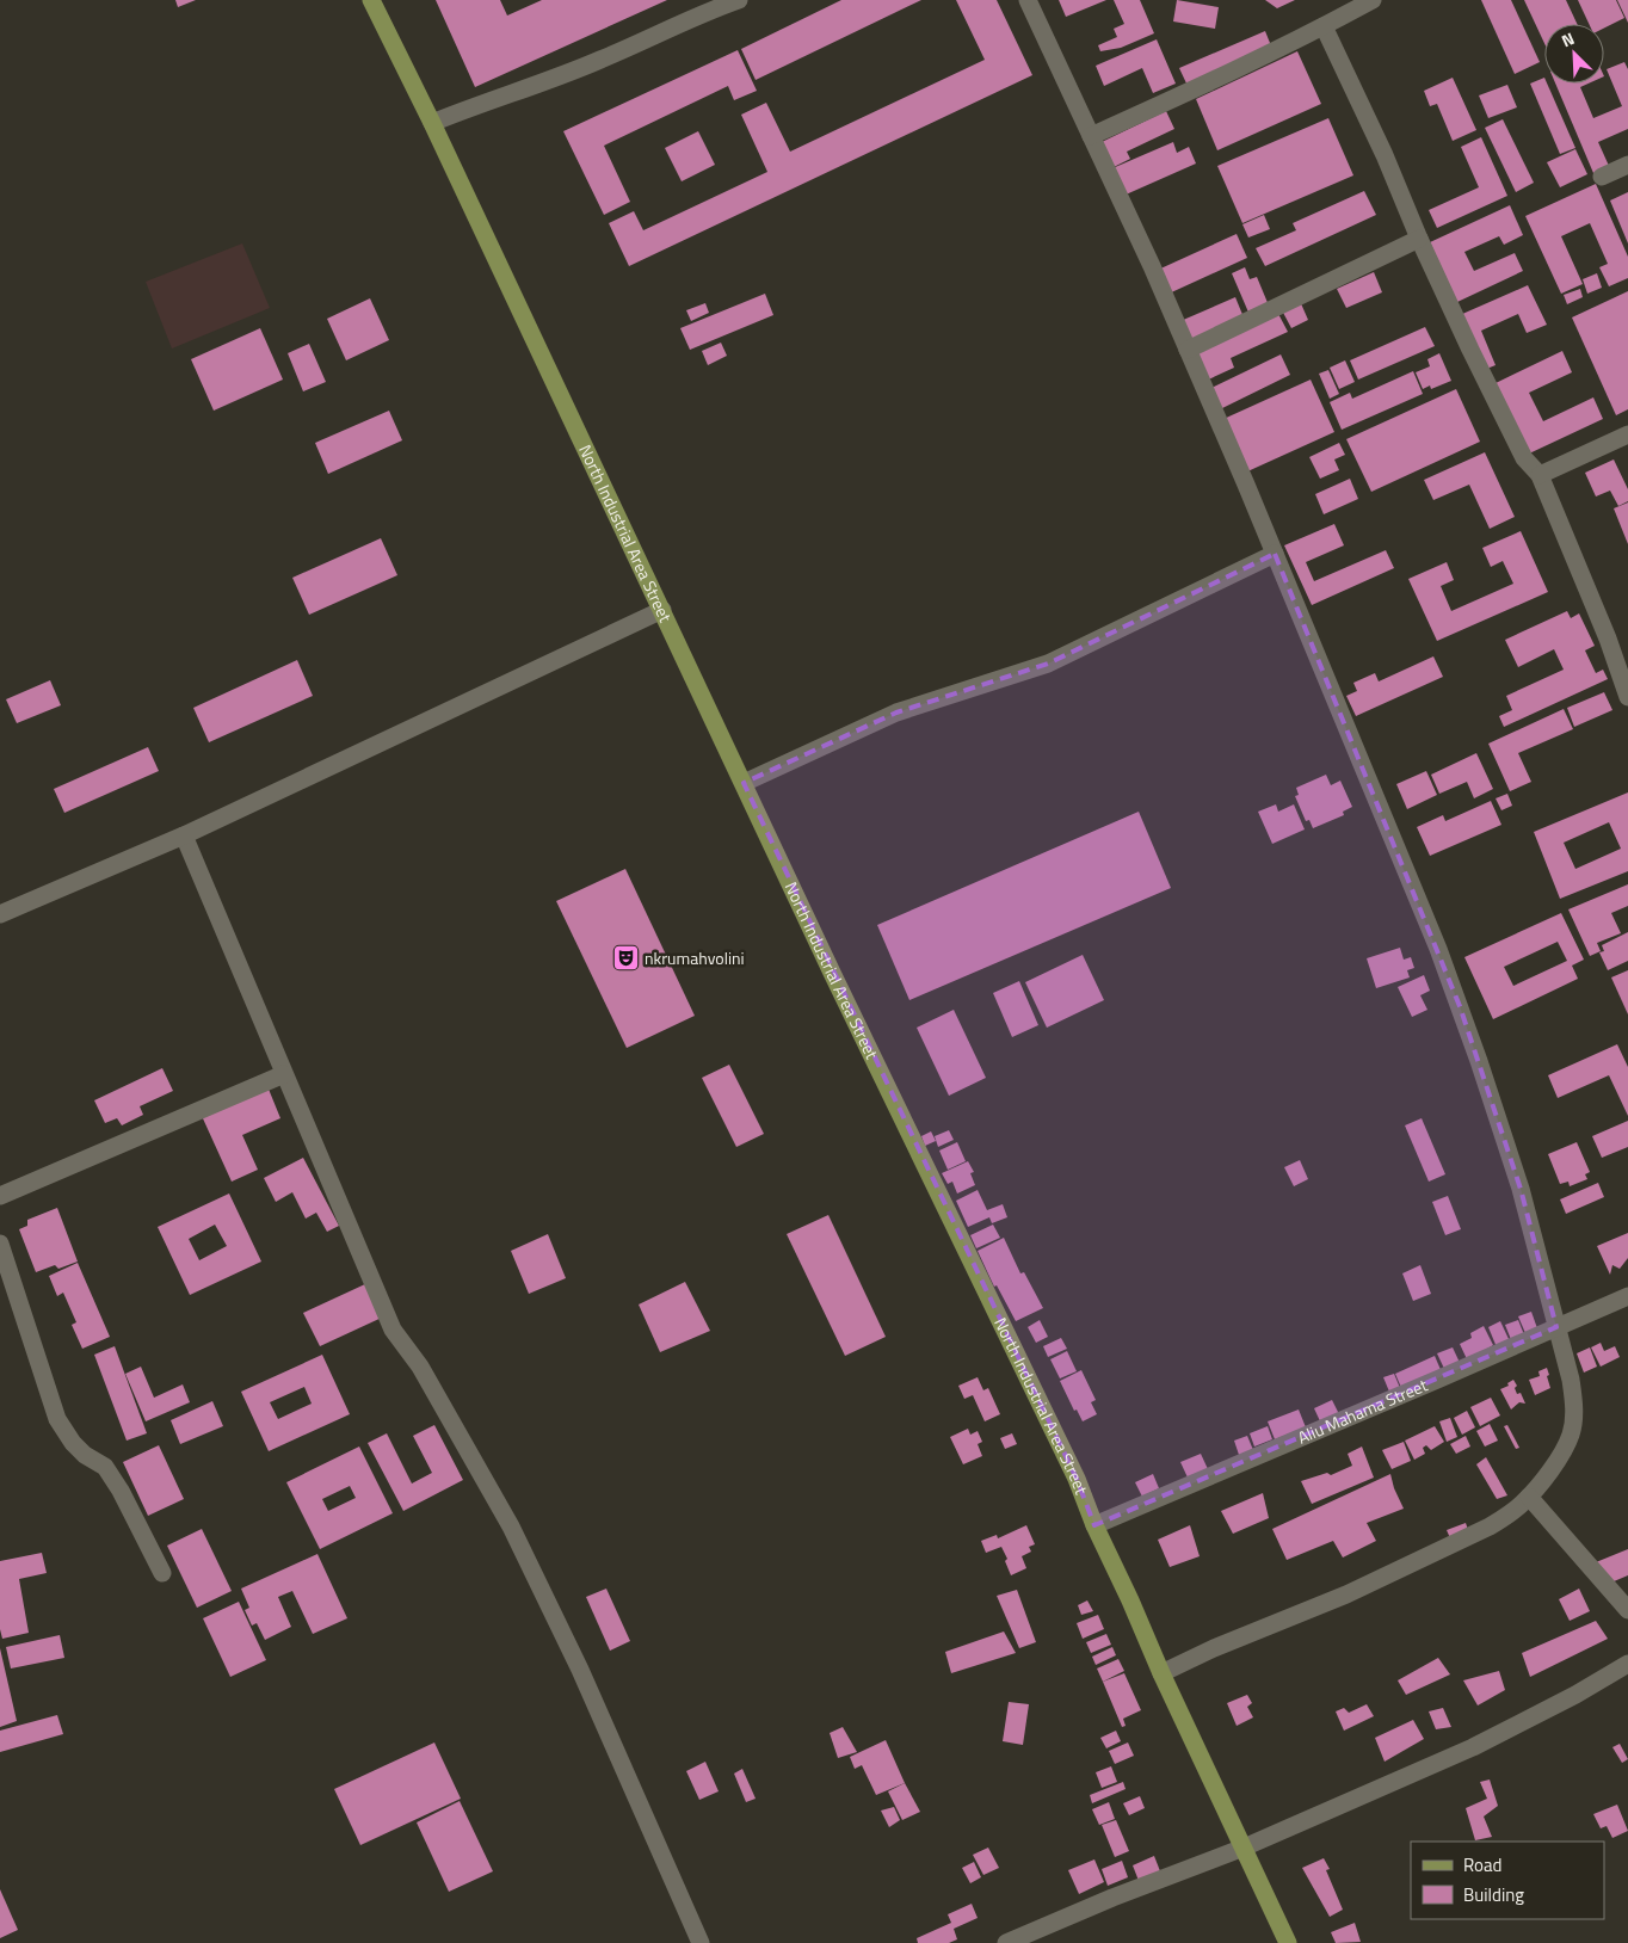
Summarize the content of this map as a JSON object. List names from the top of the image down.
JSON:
{
  "streets": {
    "main road": ["North Industrial Area Street"],
    "street": ["Aliu Mahama Street"]
  },
  "crossings": [
    ["North Industrial Area Street", "Aliu Mahama Street"]
  ],
  "places": {
    "theatre": ["nkrumahvolini"]
  },
  "legend": ["Road", "Building"],
  "north": "top left"
}
